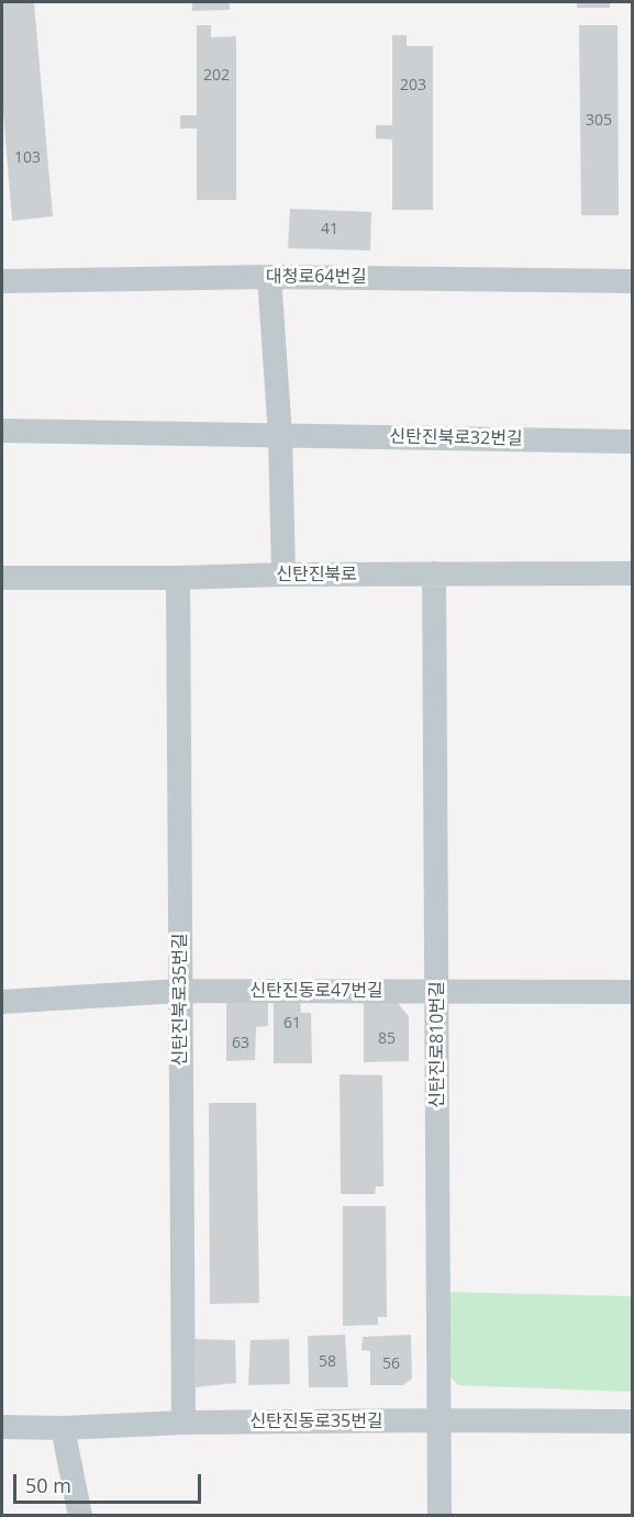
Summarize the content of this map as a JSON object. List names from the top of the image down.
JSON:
{
  "streets": {
    "street": [
      "대청로64번길",
      "신탄진북로32번길",
      "신탄진북로",
      "신탄진동로47번길",
      "신탄진북로35번길",
      "신탄진로810번길",
      "신탄진동로35번길"
    ]
  },
  "crossings": [
    ["신탄진북로", "신탄진북로35번길"],
    ["신탄진북로", "신탄진로810번길"],
    ["신탄진동로47번길", "신탄진북로35번길"],
    ["신탄진동로47번길", "신탄진로810번길"],
    ["신탄진북로35번길", "신탄진동로35번길"],
    ["신탄진로810번길", "신탄진동로35번길"]
  ],
  "house_numbers": [
    "202",
    "203",
    "305",
    "103",
    "41",
    "61",
    "85",
    "63",
    "58",
    "56"
  ],
  "scale_bar": "50 m"
}
